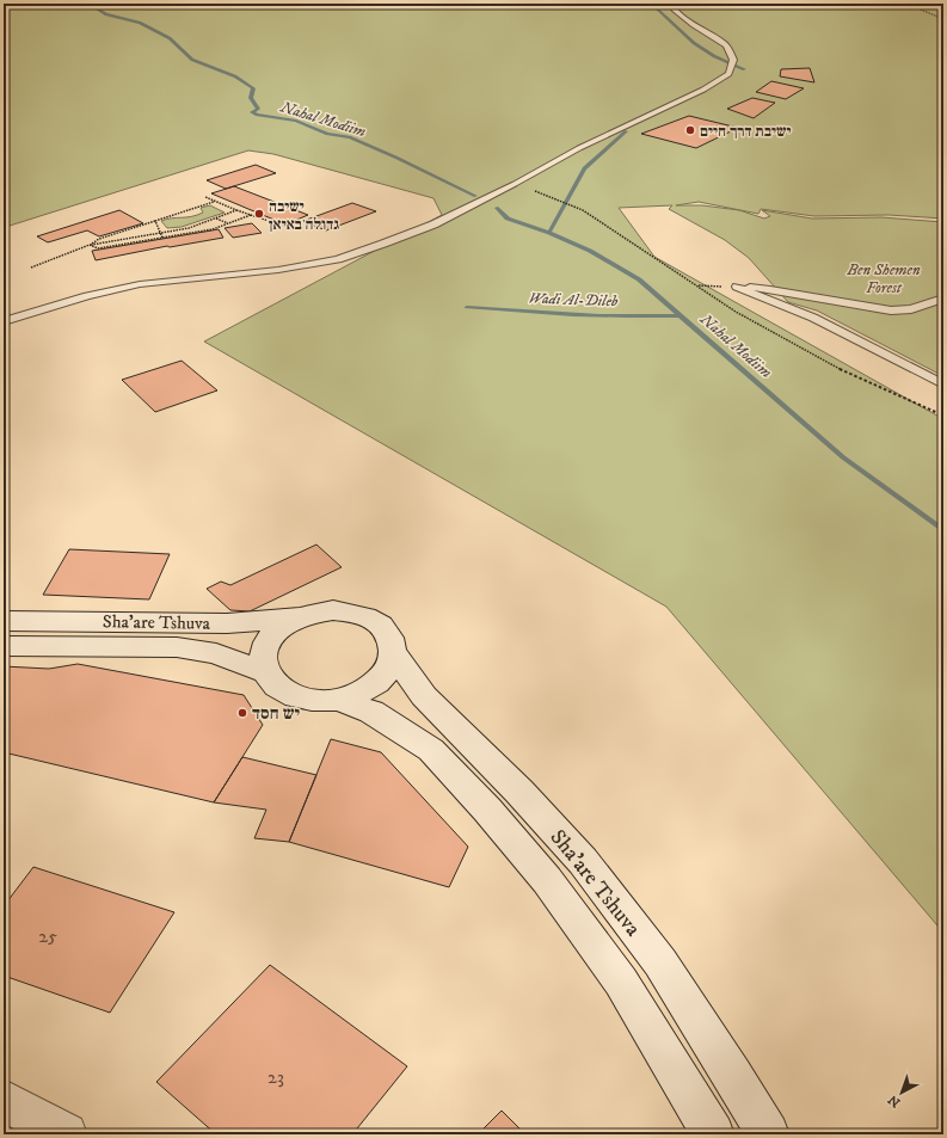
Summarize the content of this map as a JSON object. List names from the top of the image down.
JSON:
{
  "streets": {
    "street": ["Sha'are Tshuva"]
  },
  "water": ["Nahal Modiim", "Wadi Al-Dileb"],
  "parks": ["Ben Shemen Forest"],
  "places": ["ישיבת דרך חיים", "ישיבה גדולה באיאן", "יש חסד"],
  "house_numbers": ["25", "23"],
  "north": "bottom left"
}
